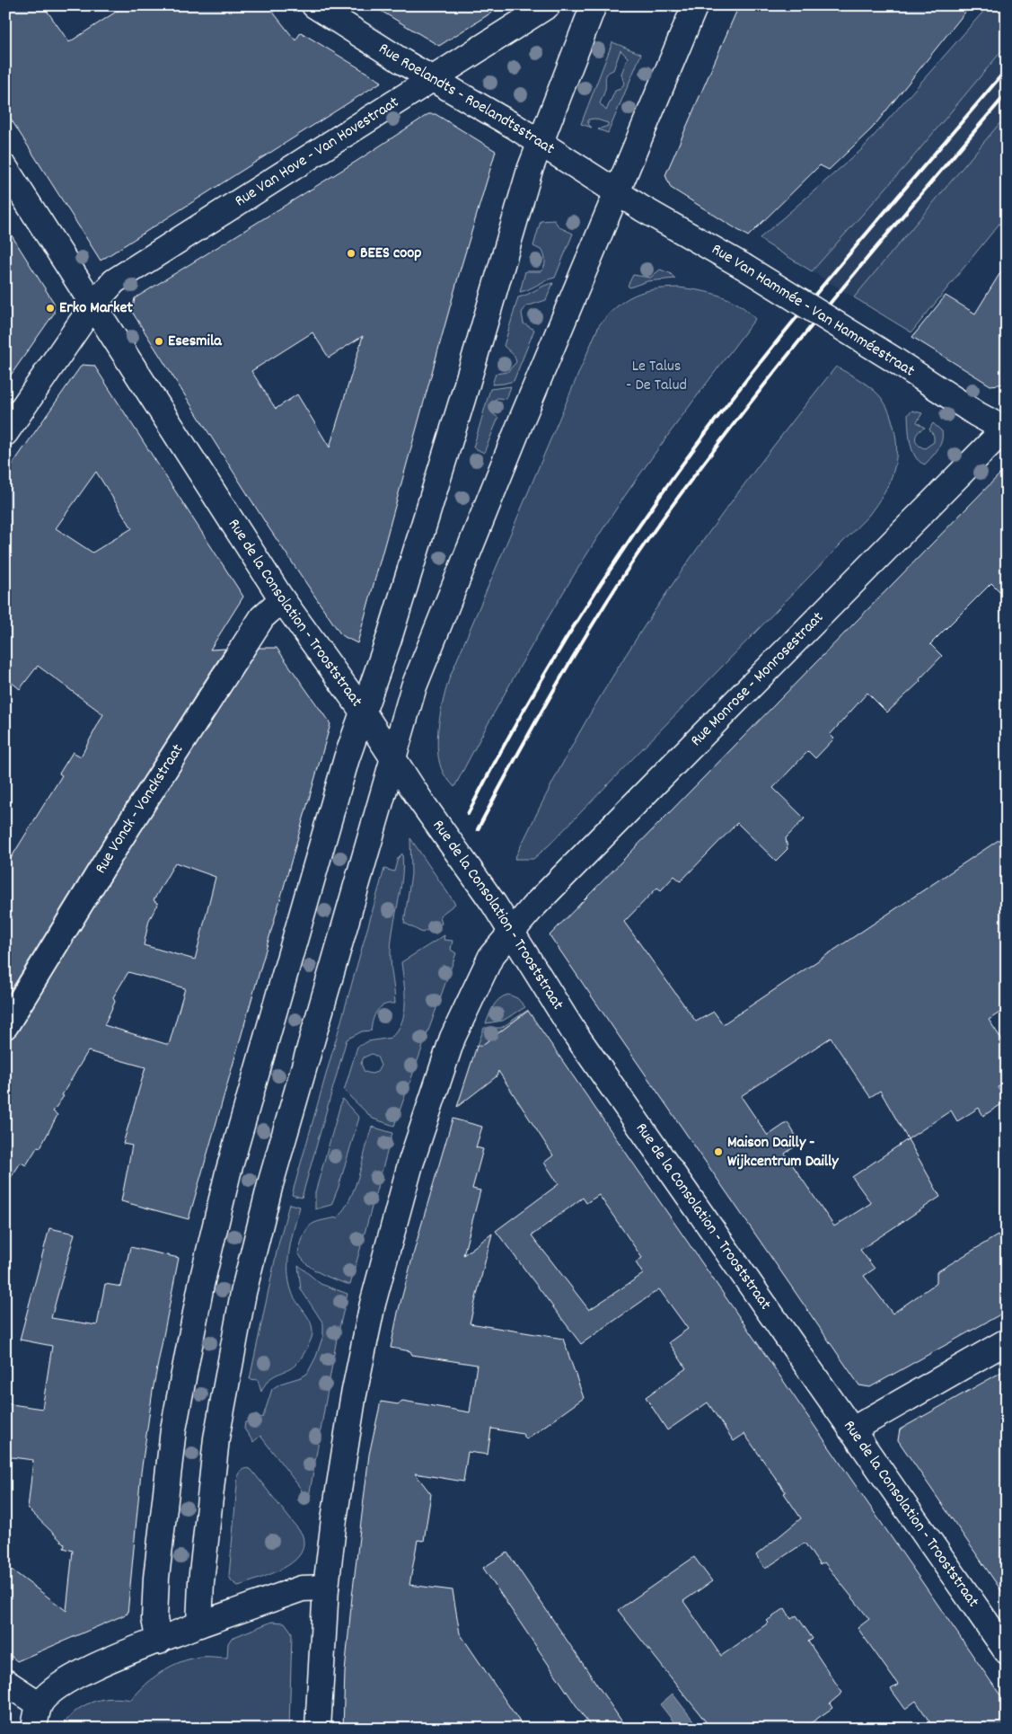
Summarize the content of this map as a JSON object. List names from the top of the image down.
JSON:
{
  "streets": {
    "street": [
      "Rue Roelandts - Roelandtsstraat",
      "Rue Van Hove - Van Hovestraat",
      "Rue Van Hammée - Van Hamméestraat",
      "Rue de la Consolation - Trooststraat",
      "Rue Monrose - Monrosestraat",
      "Rue Vonck - Vonckstraat"
    ]
  },
  "crossings": [
    ["Rue Roelandts - Roelandtsstraat", "Rue Van Hove - Van Hovestraat"],
    ["Rue Roelandts - Roelandtsstraat", "Rue Van Hammée - Van Hamméestraat"],
    ["Rue Van Hove - Van Hovestraat", "Rue de la Consolation - Trooststraat"],
    ["Rue Van Hammée - Van Hamméestraat", "Rue Monrose - Monrosestraat"],
    ["Rue de la Consolation - Trooststraat", "Rue Monrose - Monrosestraat"],
    ["Rue de la Consolation - Trooststraat", "Rue Vonck - Vonckstraat"]
  ],
  "parks": ["Le Talus - De Talud"],
  "places": [
    "BEES coop",
    "Erko Market",
    "Esesmila",
    "Maison Dailly - Wijkcentrum Dailly"
  ]
}
